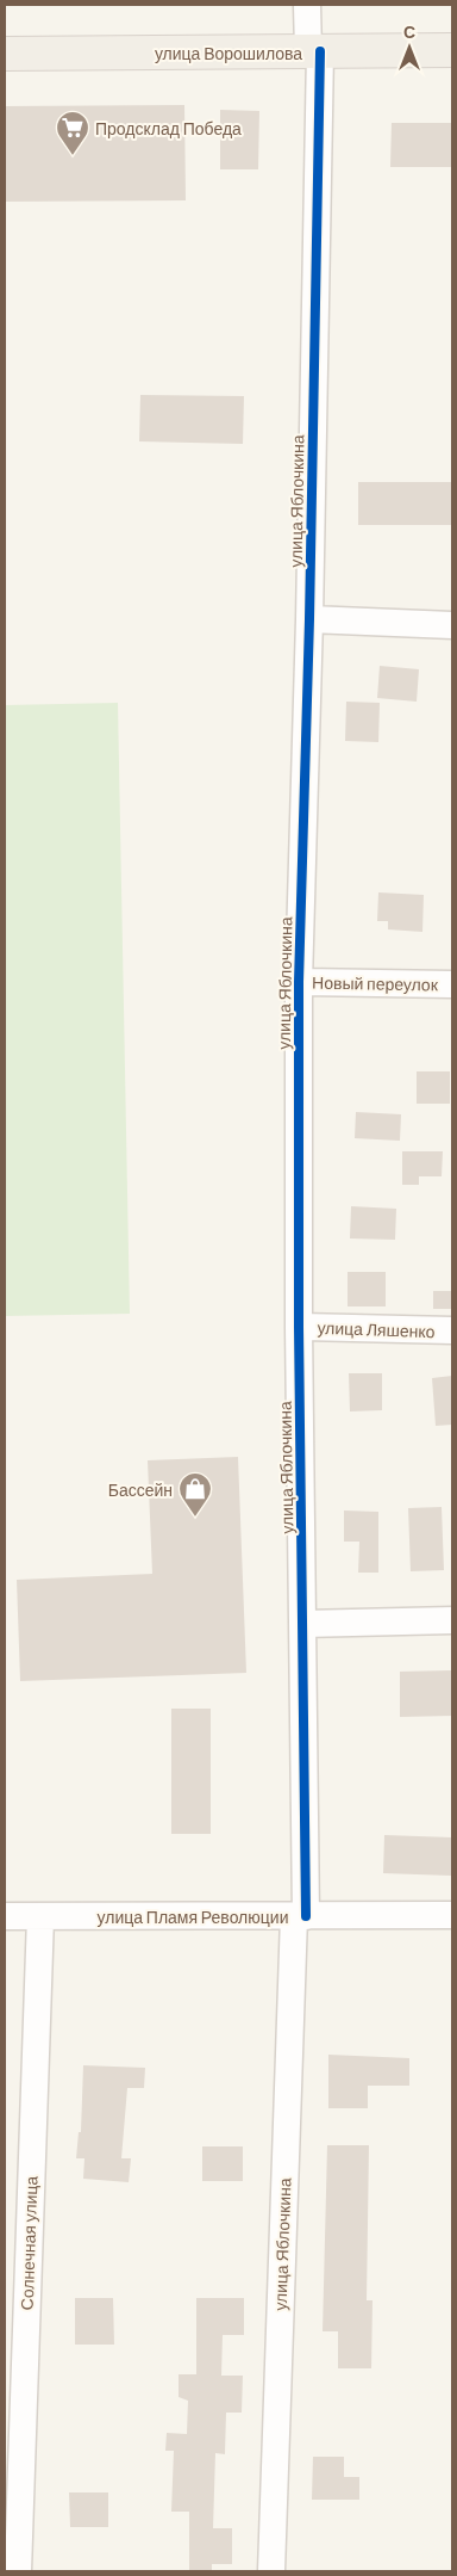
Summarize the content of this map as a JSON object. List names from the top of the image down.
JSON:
{
  "streets": {
    "main road": ["улица Ворошилова"],
    "street": [
      "улица Яблочкина",
      "Новый переулок",
      "улица Ляшенко",
      "улица Пламя Революции",
      "Солнечная улица"
    ]
  },
  "crossings": [
    ["улица Ворошилова", "улица Яблочкина"],
    ["улица Яблочкина", "Новый переулок"],
    ["улица Яблочкина", "улица Ляшенко"],
    ["улица Яблочкина", "улица Пламя Революции"],
    ["улица Пламя Революции", "Солнечная улица"]
  ],
  "places": {
    "supermarket": ["Продсклад Победа"],
    "shop": ["Бассейн"]
  },
  "north": "top"
}
